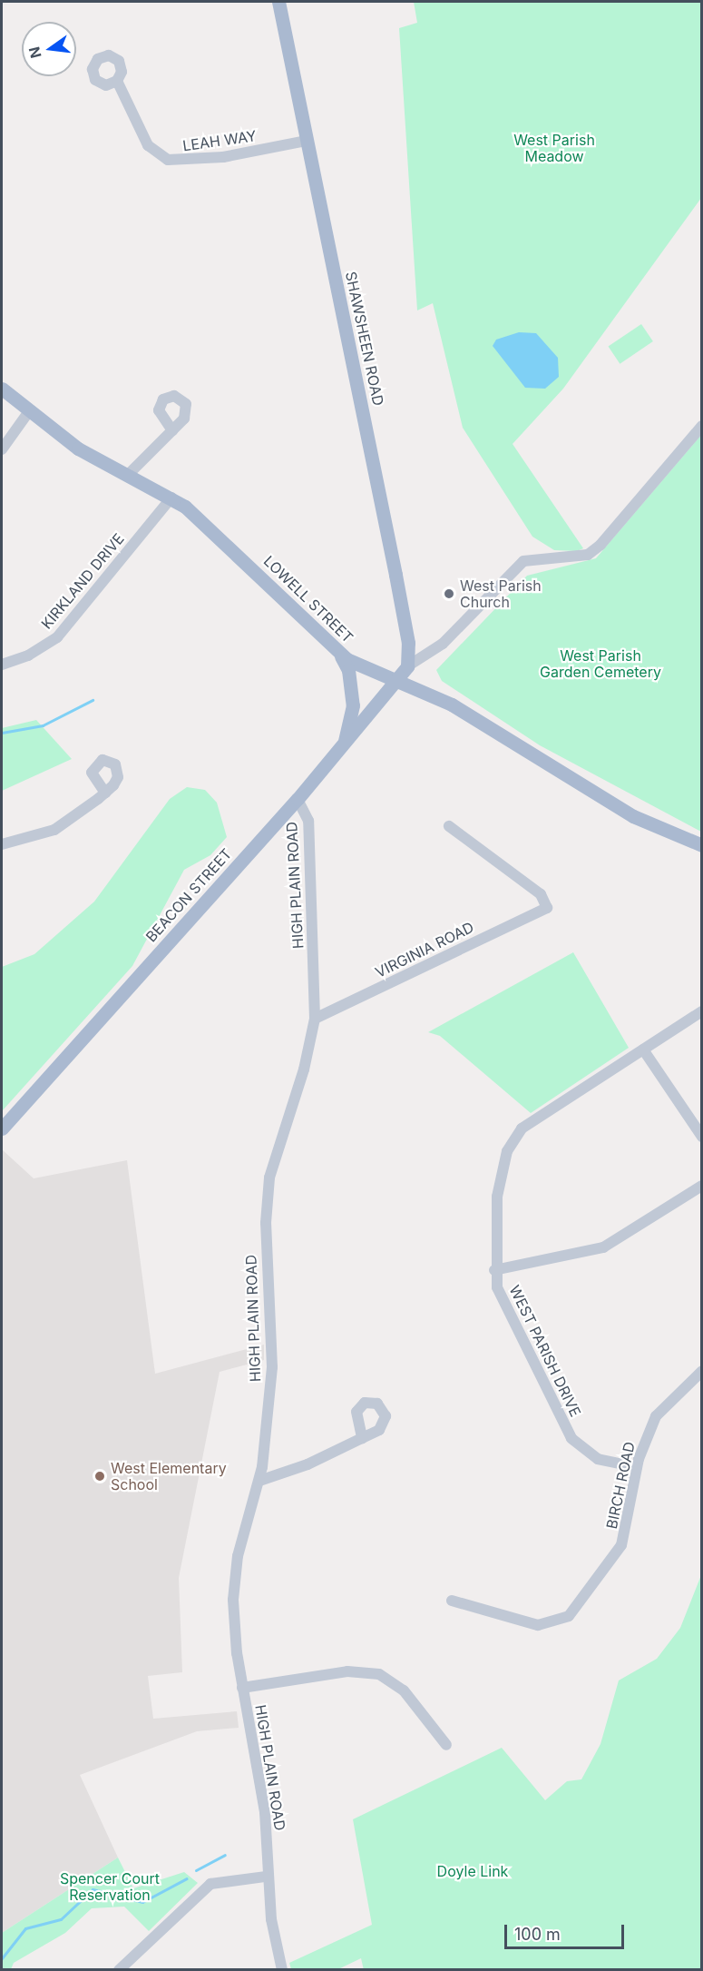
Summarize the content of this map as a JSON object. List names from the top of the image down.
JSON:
{
  "streets": {
    "main road": ["SHAWSHEEN ROAD", "LOWELL STREET", "BEACON STREET"],
    "street": [
      "LEAH WAY",
      "KIRKLAND DRIVE",
      "HIGH PLAIN ROAD",
      "VIRGINIA ROAD",
      "WEST PARISH DRIVE",
      "BIRCH ROAD"
    ]
  },
  "crossings": [
    ["LEAH WAY", "SHAWSHEEN ROAD"],
    ["KIRKLAND DRIVE", "LOWELL STREET"],
    ["LOWELL STREET", "BEACON STREET"],
    ["HIGH PLAIN ROAD", "BEACON STREET"],
    ["HIGH PLAIN ROAD", "VIRGINIA ROAD"],
    ["WEST PARISH DRIVE", "BIRCH ROAD"]
  ],
  "parks": [
    "West Parish Meadow",
    "West Parish Garden Cemetery",
    "Doyle Link",
    "Spencer Court Reservation"
  ],
  "places": ["West Parish Church", "West Elementary School"],
  "scale_bar": "100 m",
  "north": "left"
}
